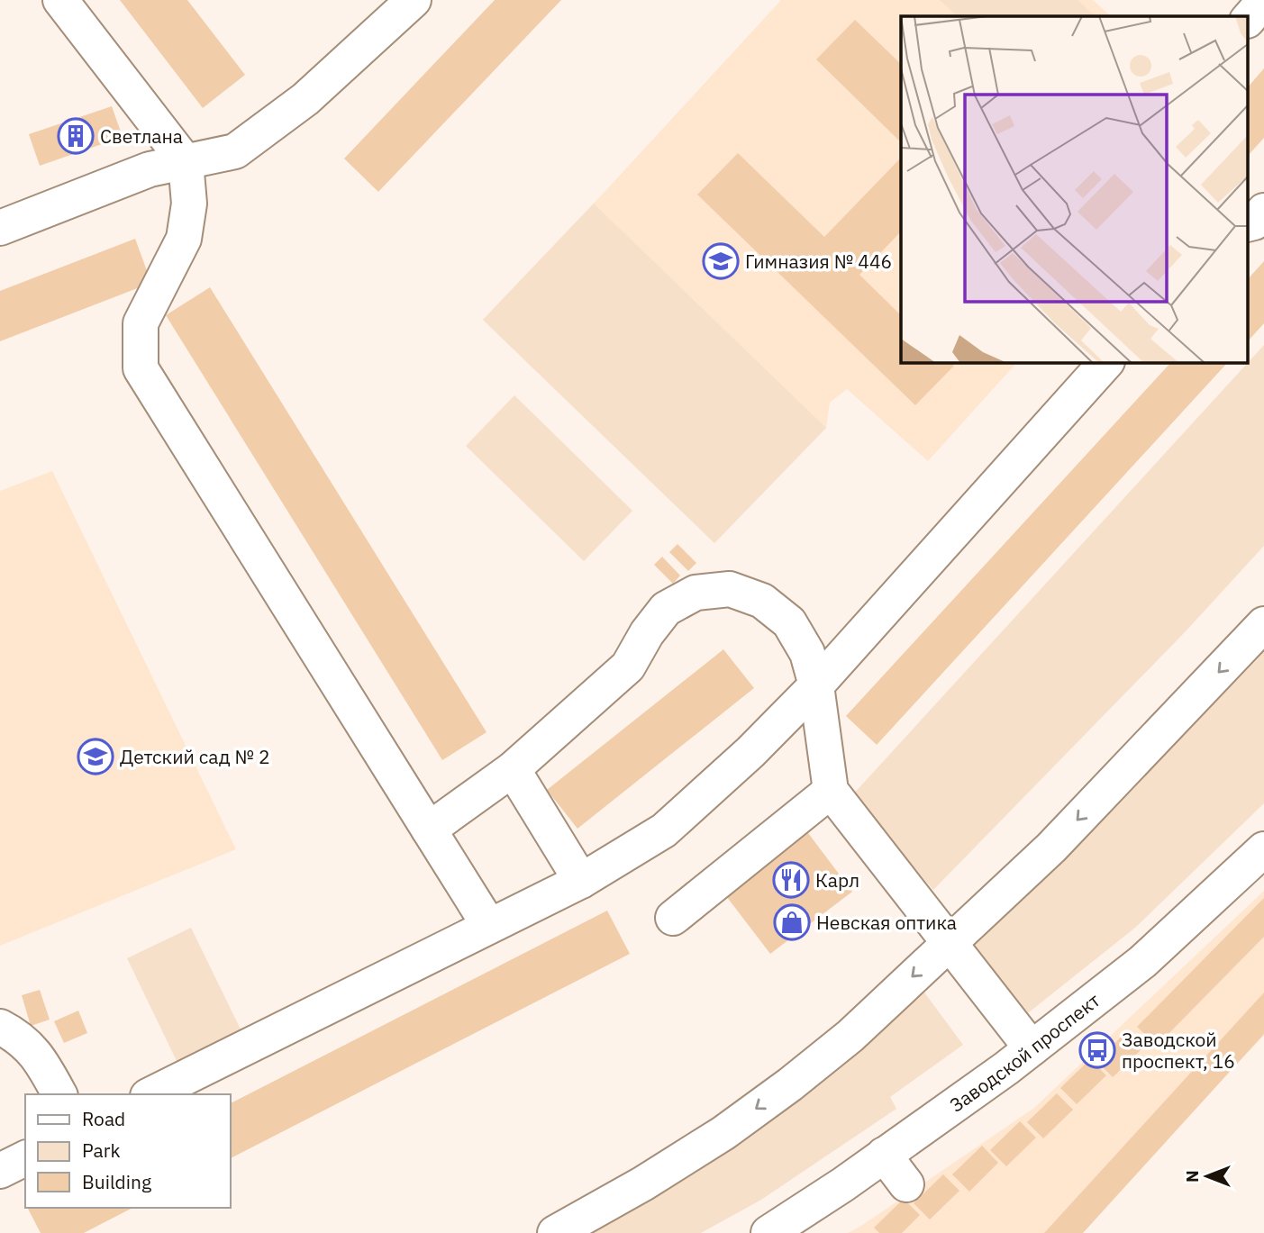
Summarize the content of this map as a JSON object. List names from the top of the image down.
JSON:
{
  "streets": {
    "street": ["Заводской проспект"]
  },
  "places": {
    "building": ["Светлана"],
    "school or university": ["Гимназия № 446", "Детский сад № 2"],
    "restaurant": ["Карл"],
    "shop": ["Невская оптика"],
    "bus stop": ["Заводской проспект, 16"]
  },
  "legend": ["Road", "Park", "Building"],
  "north": "left"
}
